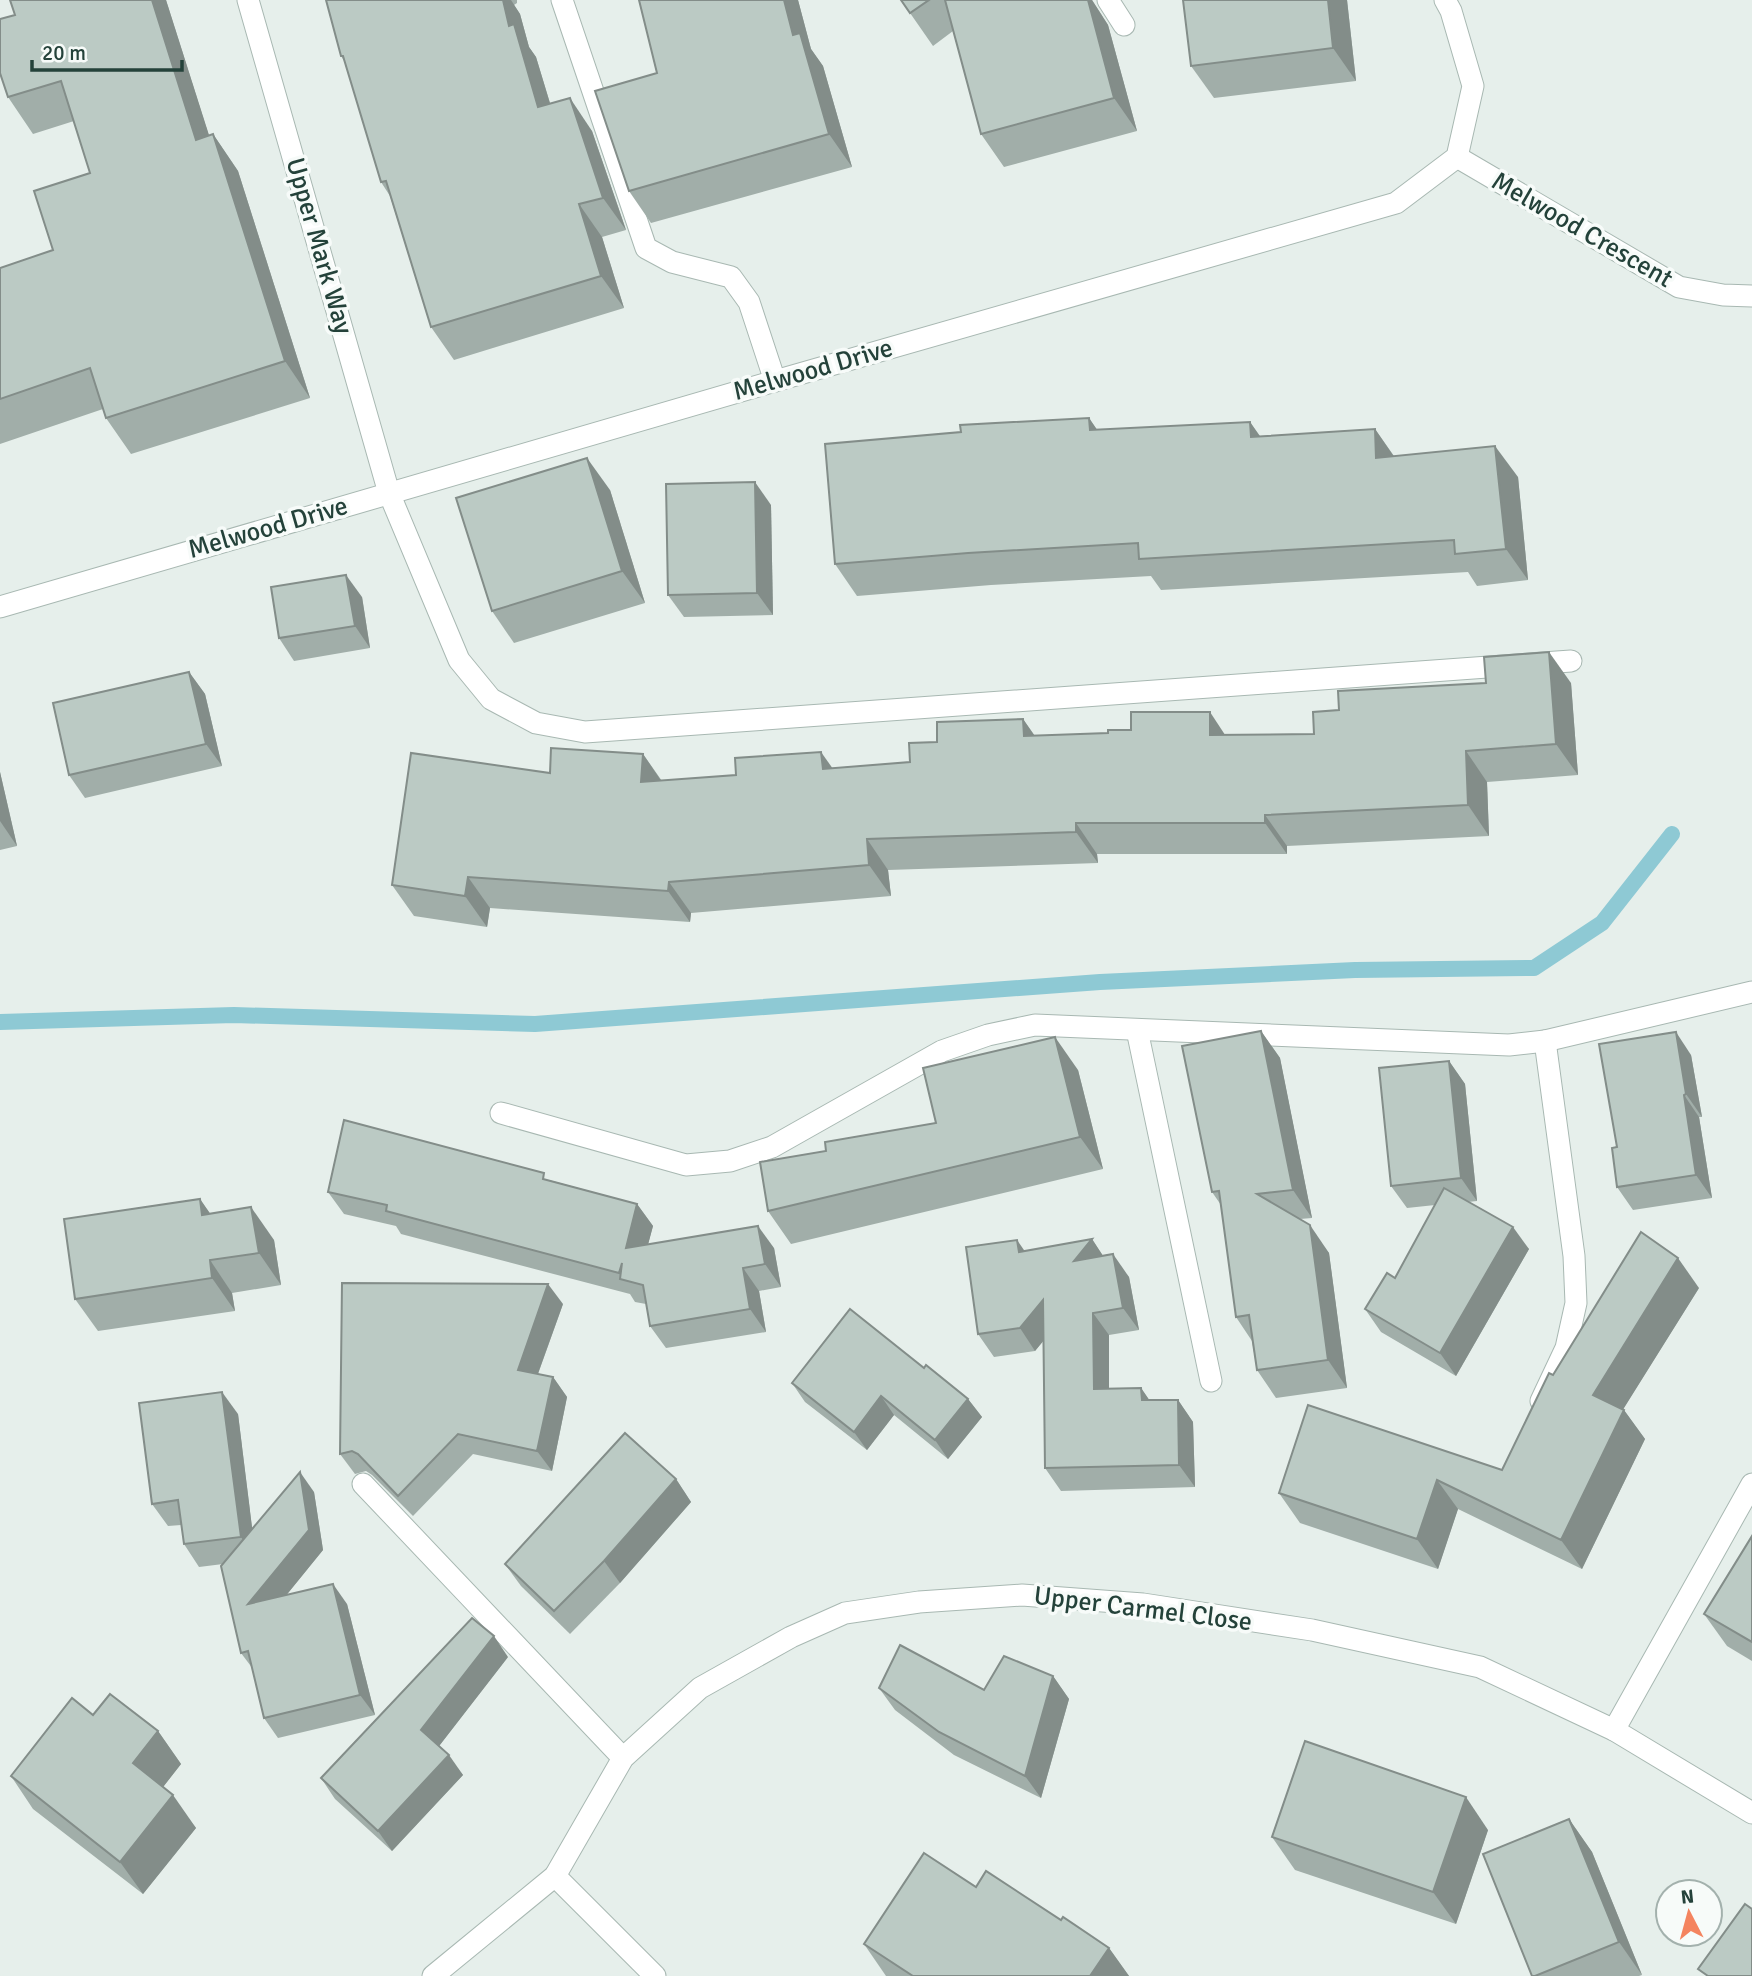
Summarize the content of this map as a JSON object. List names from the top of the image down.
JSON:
{
  "streets": {
    "street": [
      "Melwood Crescent",
      "Upper Mark Way",
      "Melwood Drive",
      "Upper Carmel Close"
    ]
  },
  "crossings": [
    ["Melwood Crescent", "Melwood Drive"],
    ["Upper Mark Way", "Melwood Drive"]
  ],
  "scale_bar": "20 m",
  "north": "top"
}
